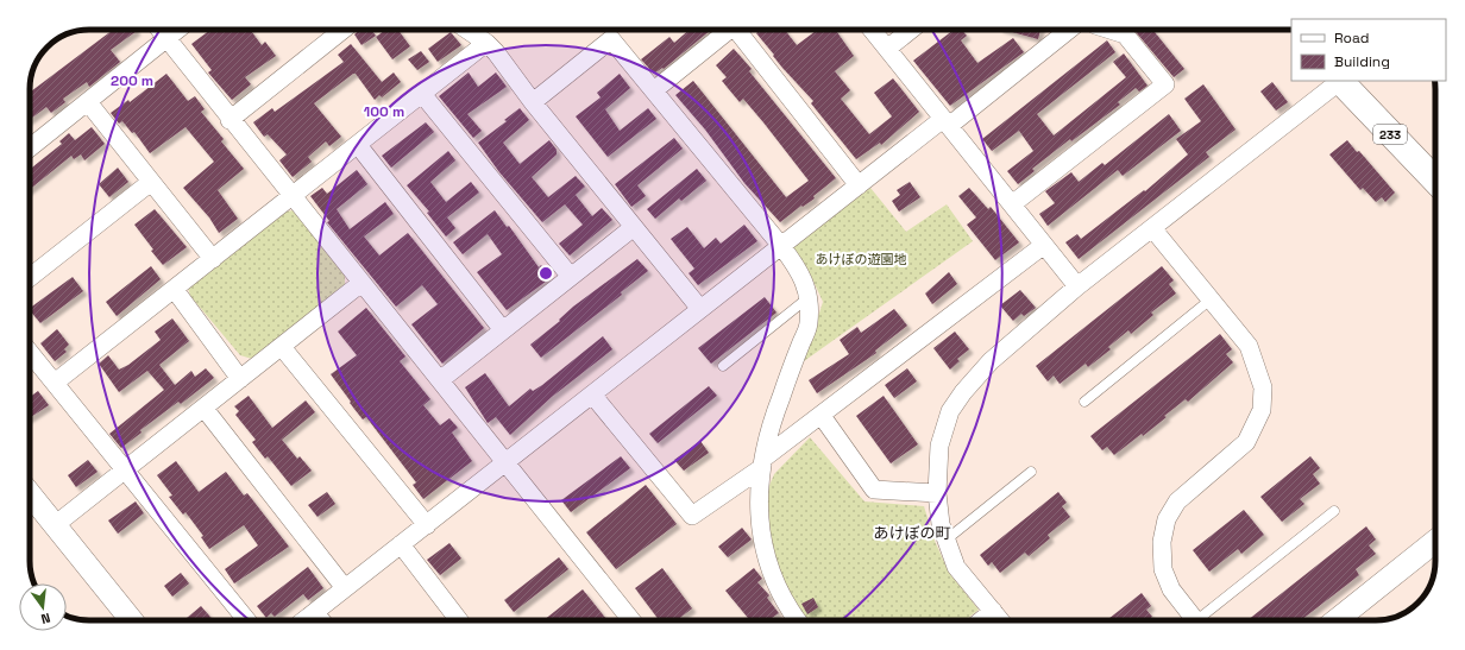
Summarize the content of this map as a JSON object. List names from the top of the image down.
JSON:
{
  "streets": {
    "highway": ["233"]
  },
  "districts": ["あけぼの町"],
  "parks": ["あけぼの遊園地"],
  "legend": ["Road", "Building"],
  "north": "bottom",
  "rings": ["200 m", "100 m"]
}
